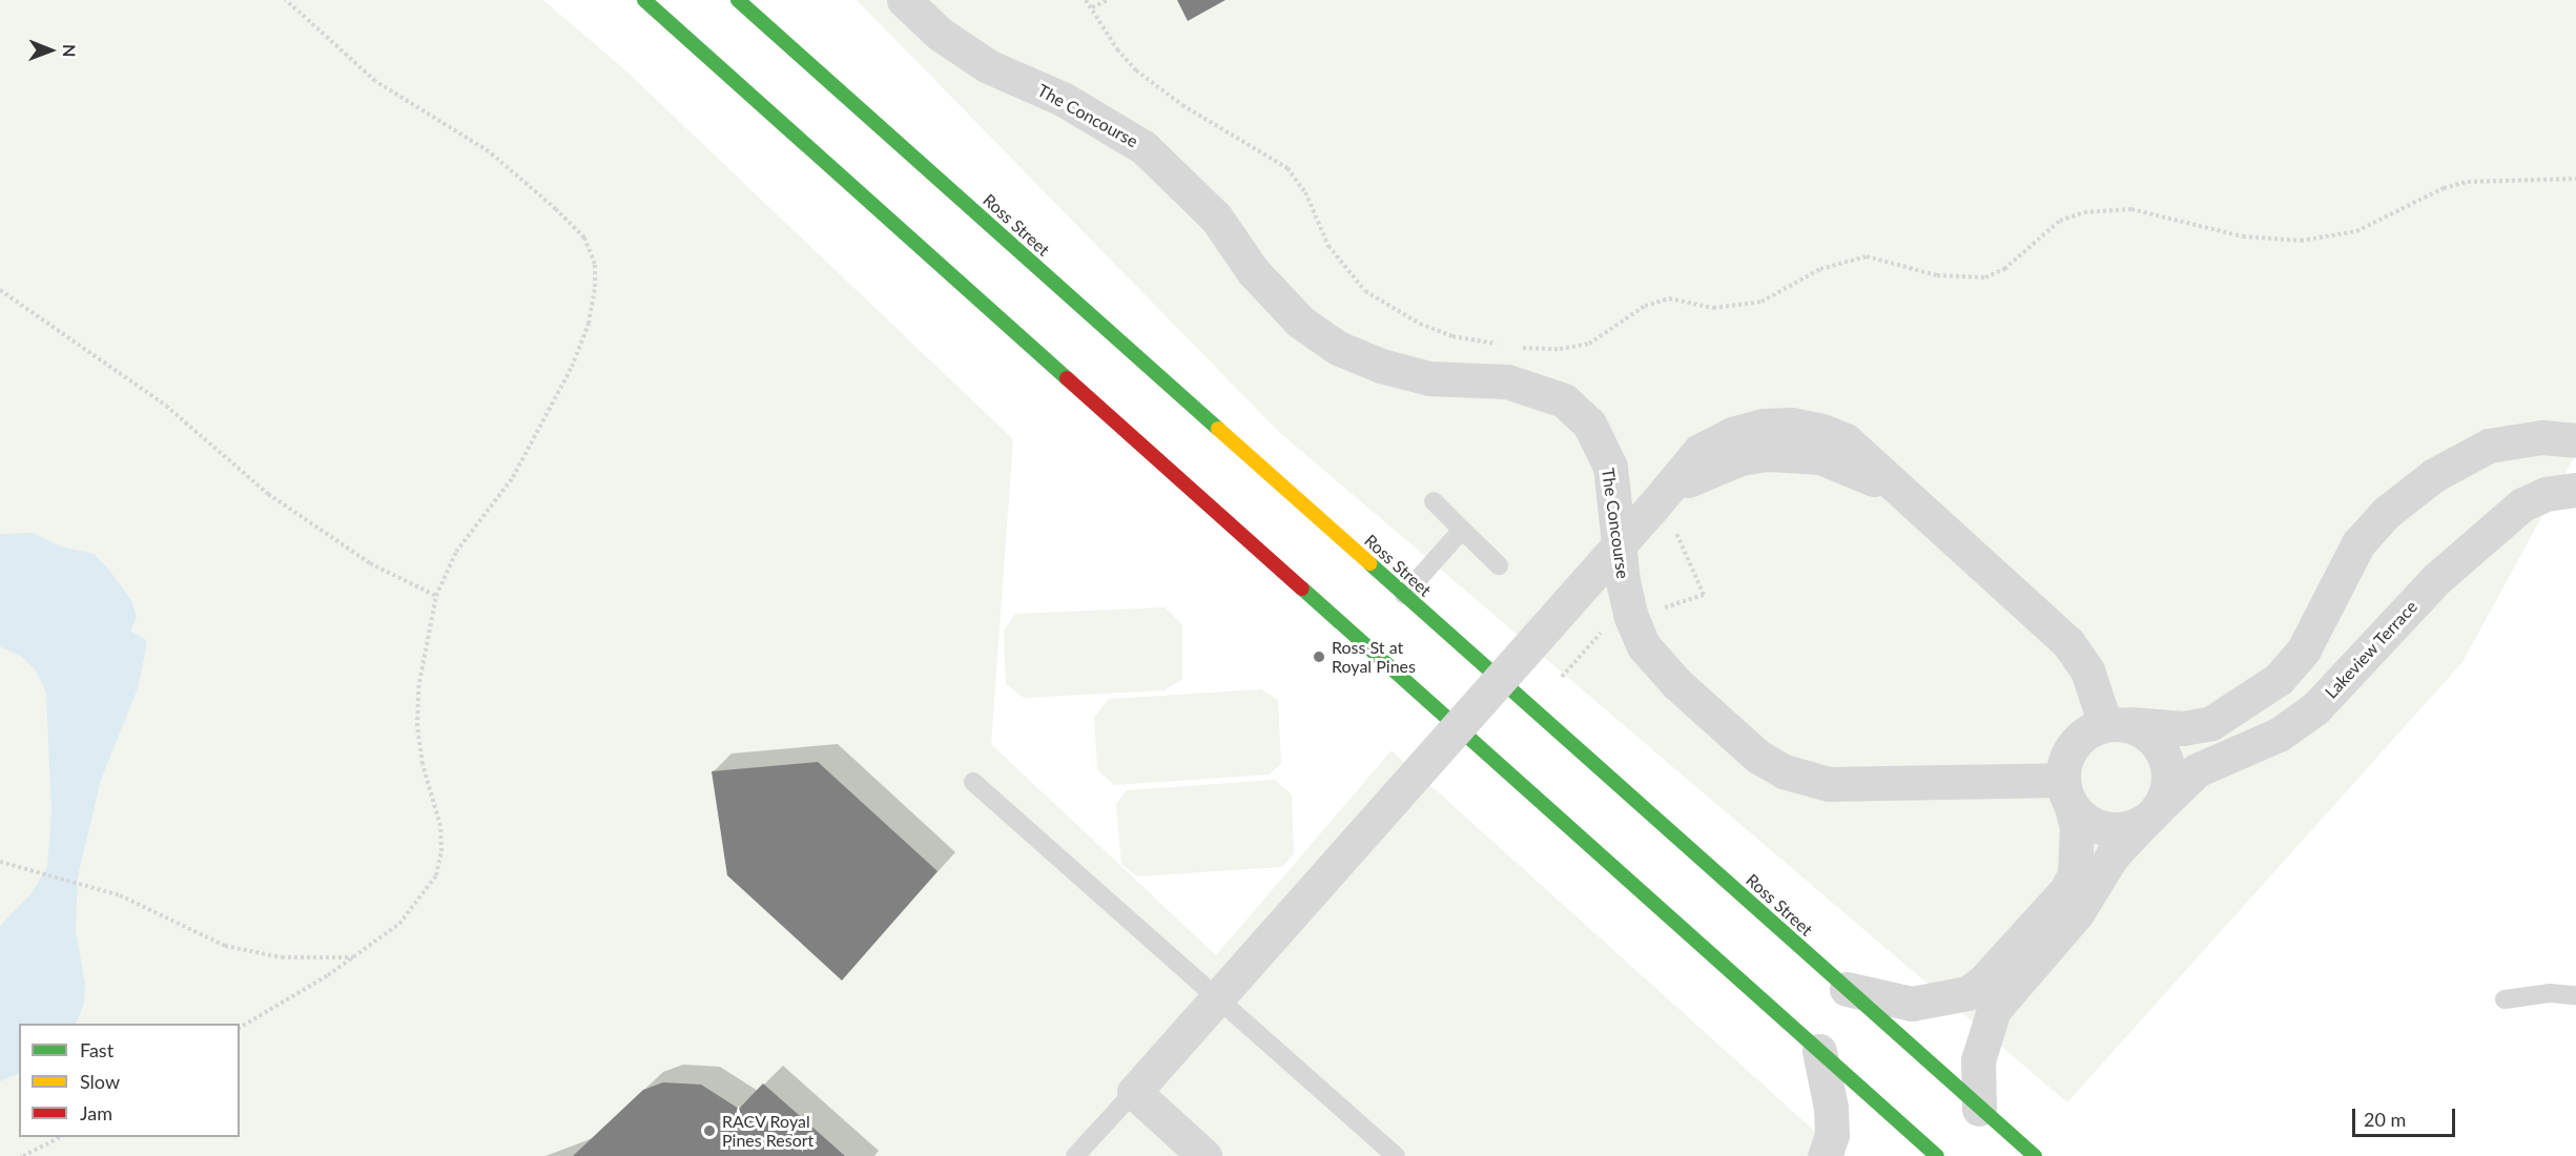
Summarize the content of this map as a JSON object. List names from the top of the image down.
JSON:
{
  "streets": {
    "main road": ["Ross Street"],
    "street": ["The Concourse", "Lakeview Terrace"]
  },
  "crossings": [
    ["The Concourse", "Lakeview Terrace"],
    ["Ross Street", "Lakeview Terrace"]
  ],
  "places": ["Ross St at Royal Pines", "RACV Royal Pines Resort"],
  "legend": ["Fast", "Slow", "Jam"],
  "scale_bar": "20 m",
  "north": "right"
}
